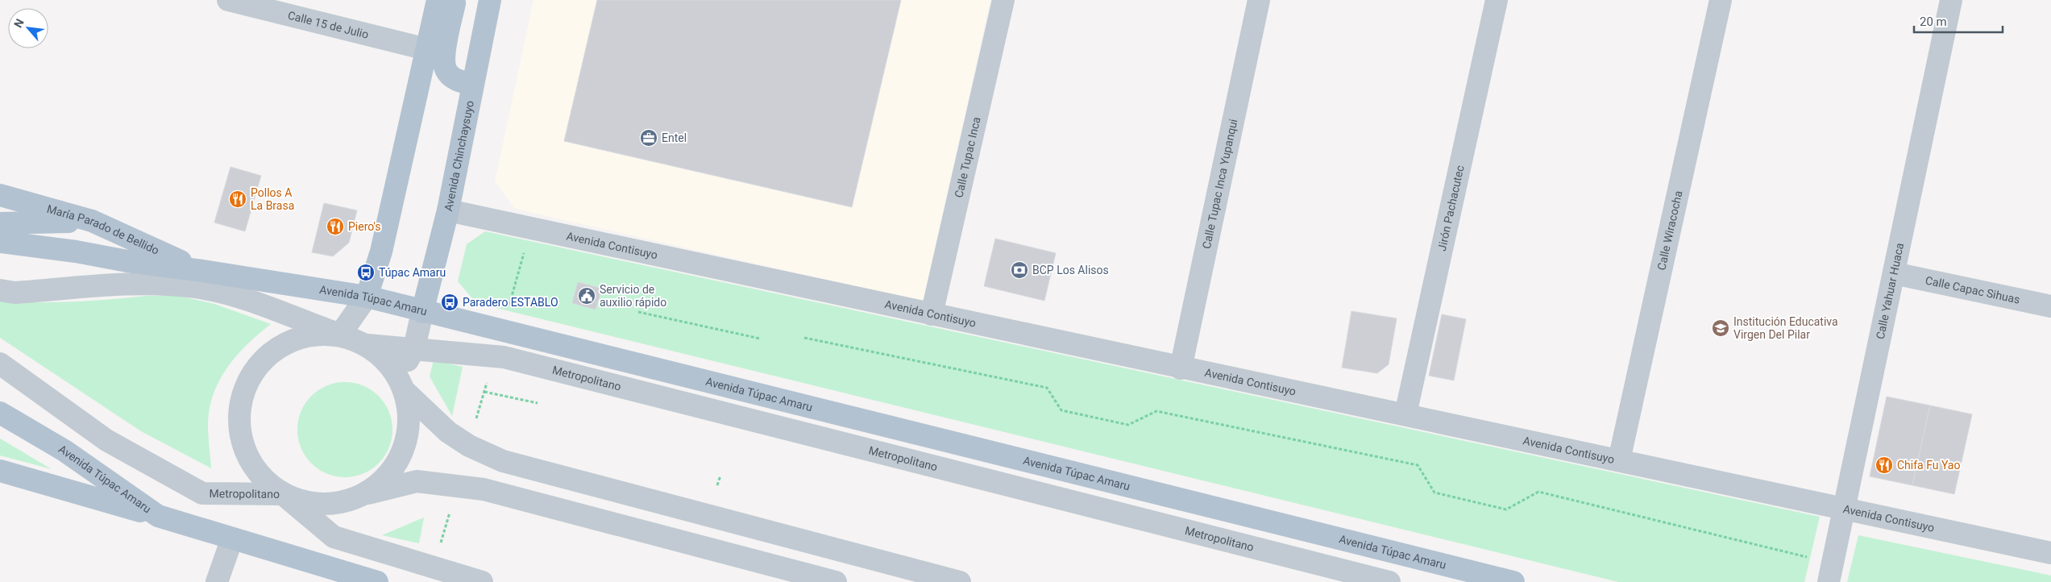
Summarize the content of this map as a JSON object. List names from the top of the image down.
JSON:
{
  "streets": {
    "main road": ["Avenida Chinchaysuyo", "María Parado de Bellido", "Avenida Túpac Amaru"],
    "street": [
      "Calle 15 de Julio",
      "Calle Tupac Inca",
      "Calle Tupac Inca Yupanqui",
      "Jirón Pachacutec",
      "Calle Wiracocha",
      "Avenida Contisuyo",
      "Calle Capac Sihuas",
      "Calle Yahuar Huaca",
      "Metropolitano"
    ]
  },
  "crossings": [
    ["Avenida Chinchaysuyo", "Avenida Contisuyo"],
    ["Avenida Chinchaysuyo", "Avenida Túpac Amaru"],
    ["Calle Tupac Inca", "Avenida Contisuyo"],
    ["Calle Tupac Inca Yupanqui", "Avenida Contisuyo"],
    ["Jirón Pachacutec", "Avenida Contisuyo"],
    ["María Parado de Bellido", "Avenida Túpac Amaru"],
    ["Calle Wiracocha", "Avenida Contisuyo"],
    ["Avenida Contisuyo", "Calle Yahuar Huaca"],
    ["Calle Capac Sihuas", "Calle Yahuar Huaca"]
  ],
  "places": {
    "office": ["Entel"],
    "restaurant": ["Pollos A La Brasa", "Piero's", "Chifa Fu Yao"],
    "bank": ["BCP Los Alisos"],
    "bus stop": ["Túpac Amaru", "Paradero ESTABLO"],
    "public building": ["Servicio de auxilio rápido"],
    "school or university": ["Institución Educativa Virgen Del Pilar"]
  },
  "scale_bar": "20 m",
  "north": "top left"
}
